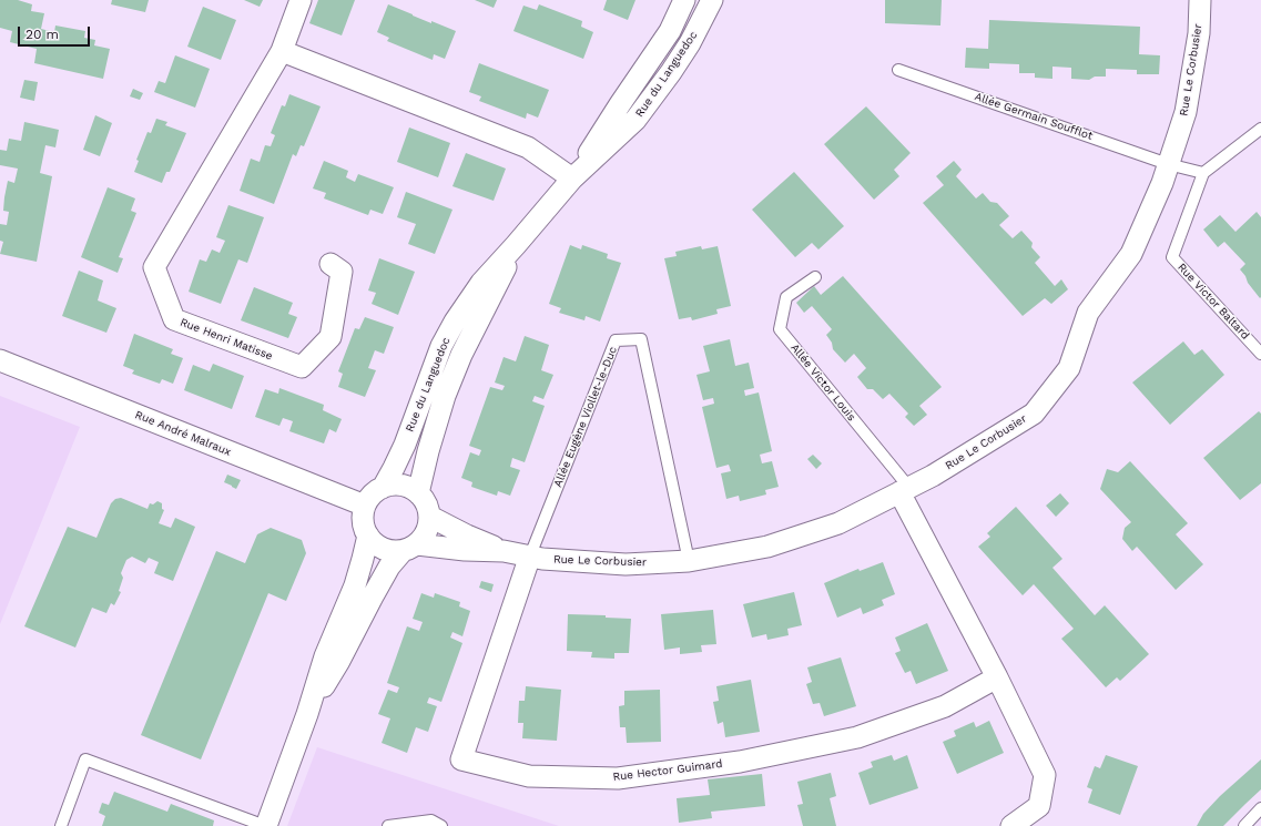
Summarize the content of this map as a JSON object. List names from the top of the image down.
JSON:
{
  "streets": {
    "street": [
      "Rue Le Corbusier",
      "Rue du Languedoc",
      "Rue Henri Matisse",
      "Rue André Malraux",
      "Rue Hector Guimard"
    ],
    "lane": [
      "Allée Germain Soufflot",
      "Rue Victor Baltard",
      "Allée Victor Louis",
      "Allée Eugène Viollet-le-Duc"
    ]
  },
  "crossings": [
    ["Rue Le Corbusier", "Rue du Languedoc"],
    ["Rue Le Corbusier", "Allée Germain Soufflot"],
    ["Rue Le Corbusier", "Allée Victor Louis"],
    ["Rue Le Corbusier", "Allée Eugène Viollet-le-Duc"],
    ["Rue Le Corbusier", "Rue André Malraux"],
    ["Rue Le Corbusier", "Rue Hector Guimard"],
    ["Rue du Languedoc", "Rue André Malraux"],
    ["Allée Germain Soufflot", "Rue Victor Baltard"],
    ["Allée Eugène Viollet-le-Duc", "Rue Hector Guimard"]
  ],
  "scale_bar": "20 m"
}
